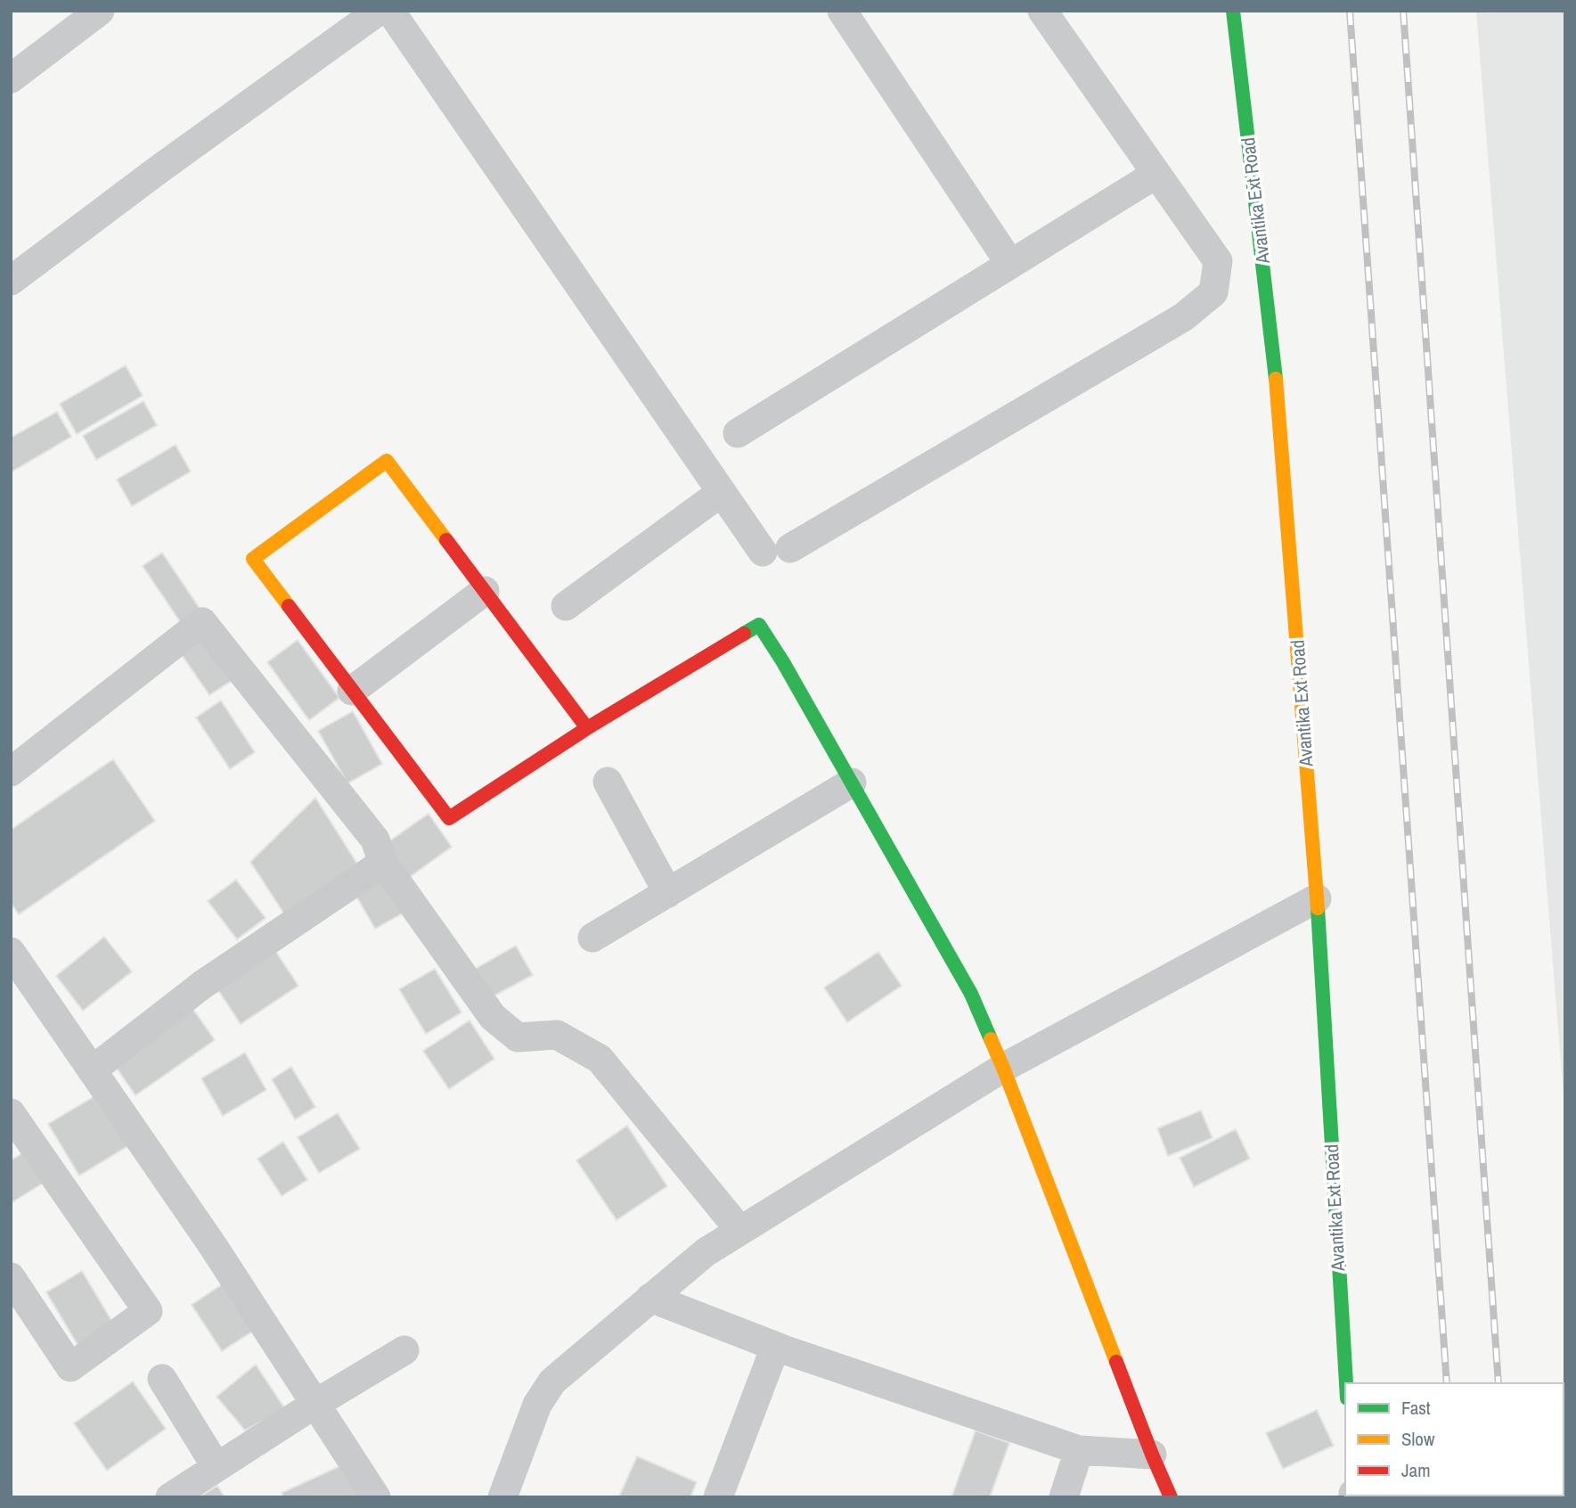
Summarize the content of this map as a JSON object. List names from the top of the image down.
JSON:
{
  "streets": {
    "street": ["Avantika Ext Road"]
  },
  "legend": ["Fast", "Slow", "Jam"]
}
